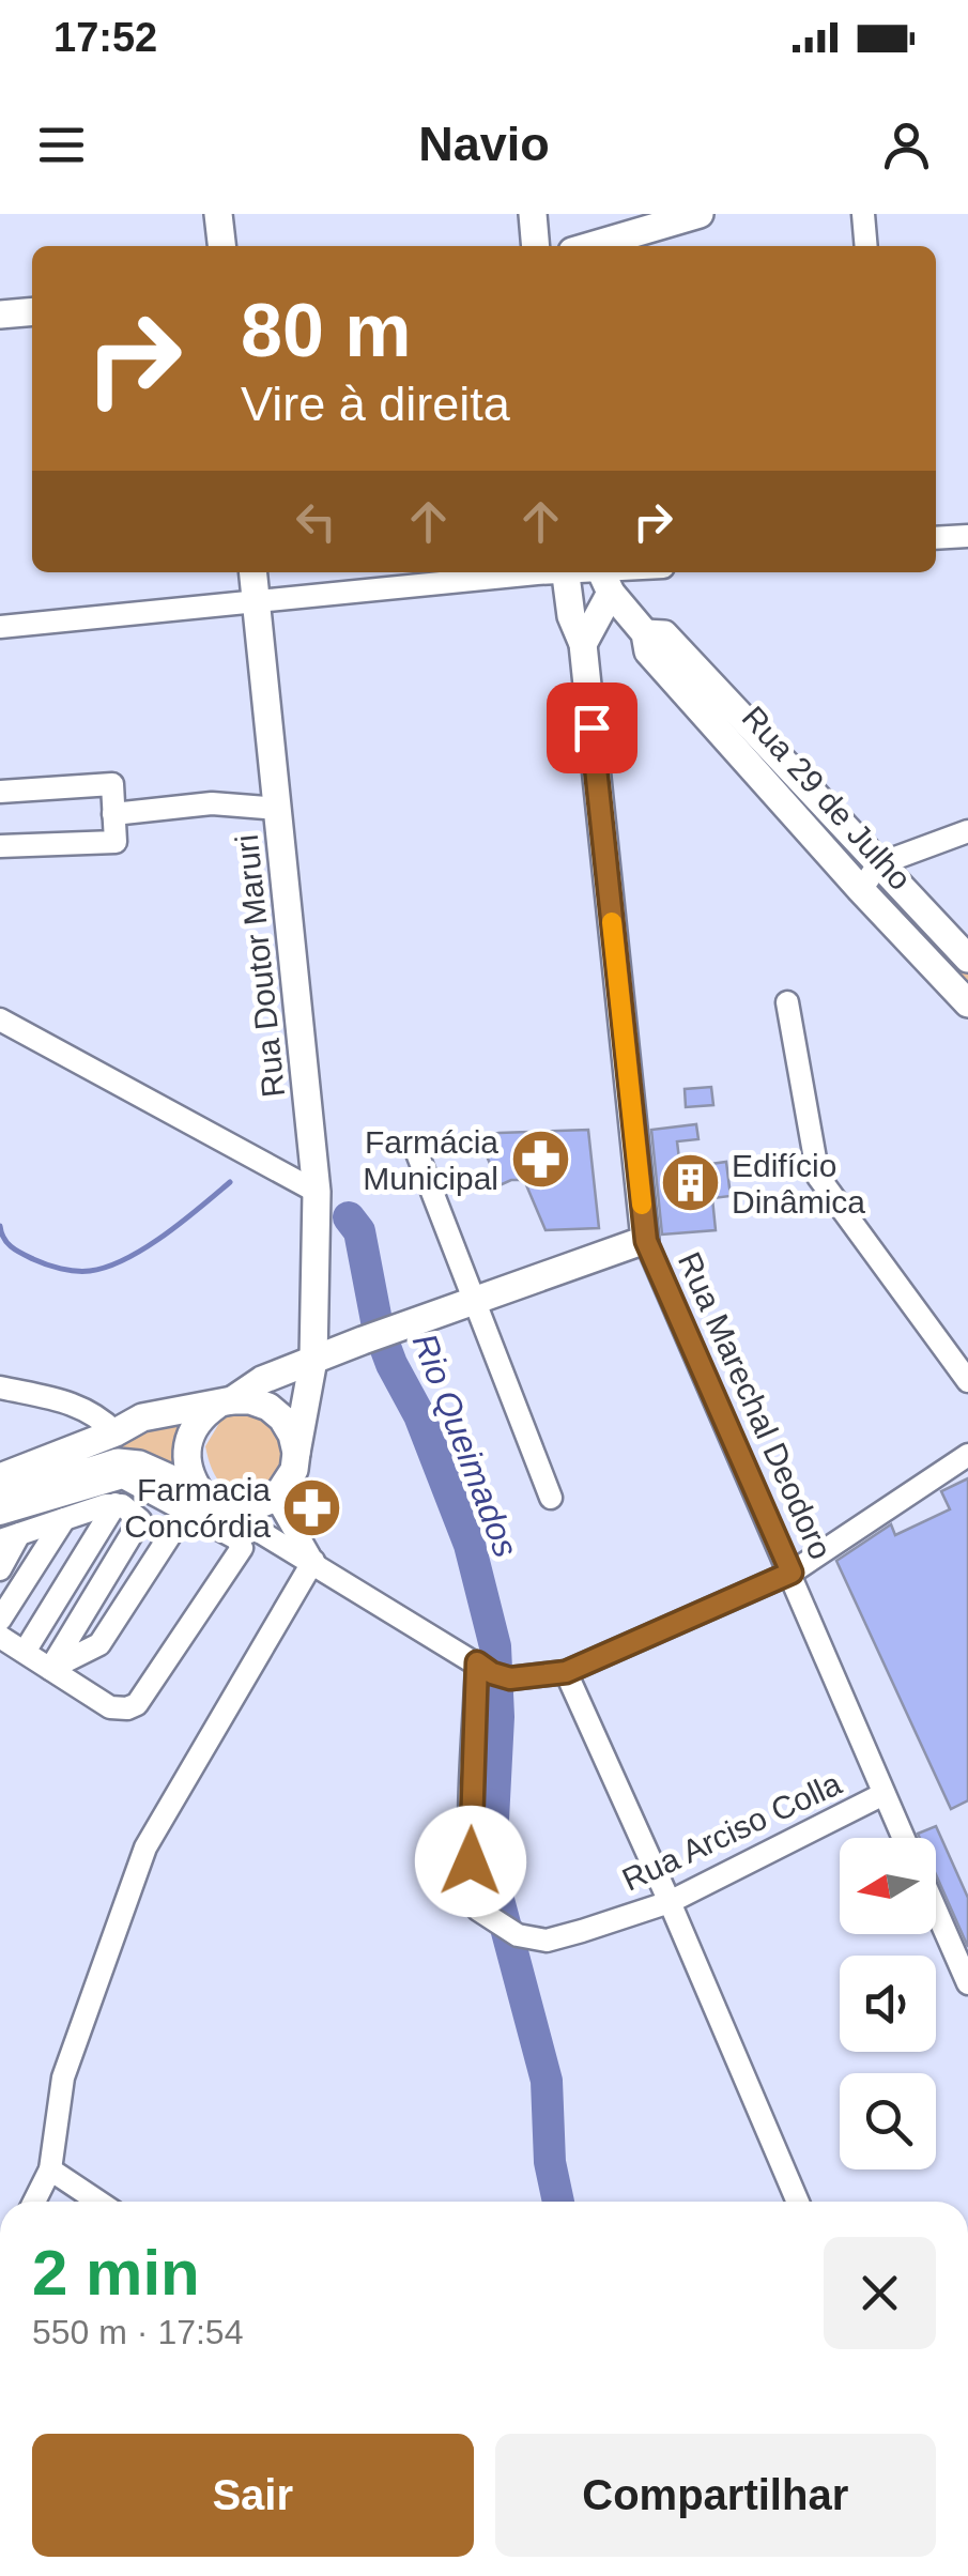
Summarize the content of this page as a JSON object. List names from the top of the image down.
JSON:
{
  "streets": {
    "main road": ["Rua 29 de Julho", "Rua Doutor Maruri", "Rua Marechal Deodoro"],
    "street": ["Rua Arciso Colla"]
  },
  "crossings": [
    ["Rua Marechal Deodoro", "Rua Arciso Colla"]
  ],
  "water": ["Rio Queimados"],
  "places": {
    "pharmacy": ["Farmácia Municipal", "Farmacia Concórdia"],
    "building": ["Edifício Dinâmica"]
  },
  "north": "left",
  "page": {
    "status": "17:52",
    "header": "Navio",
    "turn": ["80 m", "Vire à direita"],
    "heading": ["2 min", "550 m · 17:54"],
    "buttons": ["Sair", "Compartilhar"]
  }
}
